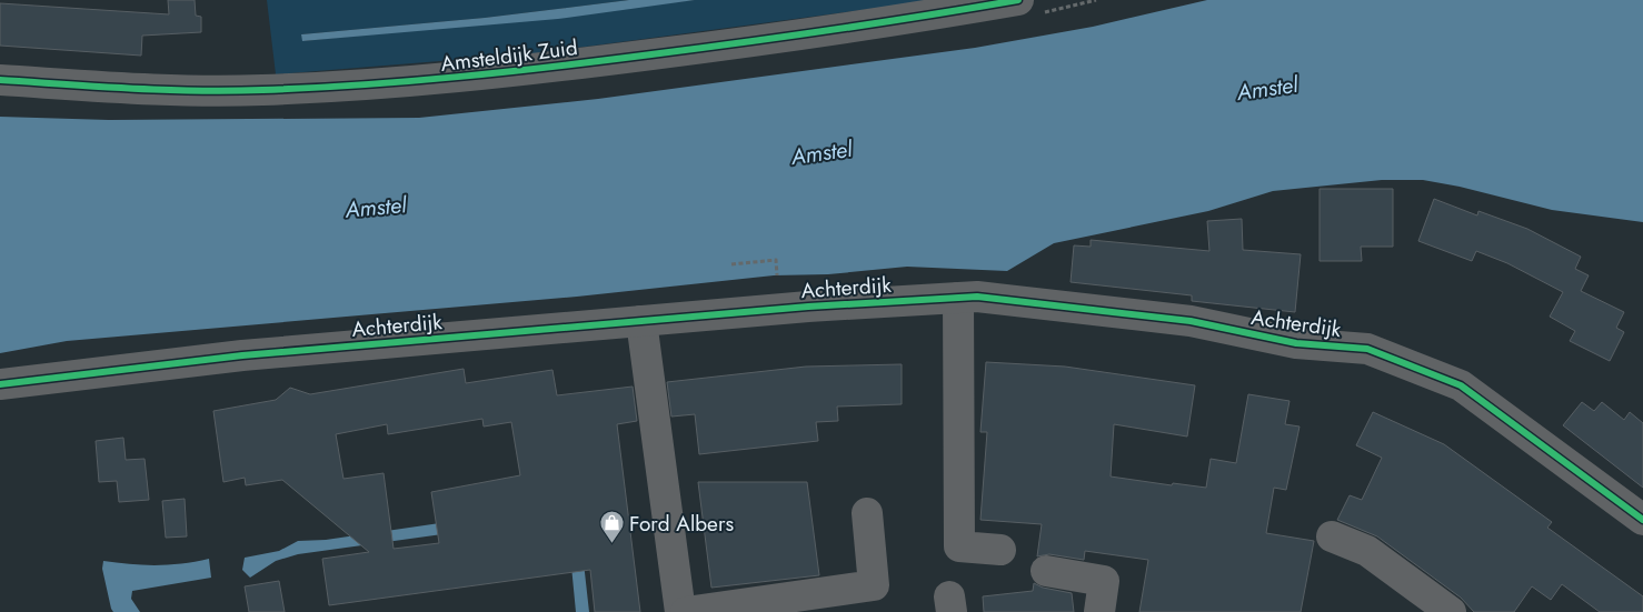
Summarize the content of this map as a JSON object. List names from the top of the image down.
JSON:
{
  "streets": {
    "street": ["Amsteldijk Zuid", "Achterdijk"]
  },
  "water": ["Amstel"],
  "places": {
    "shop": ["Ford Albers"]
  }
}
